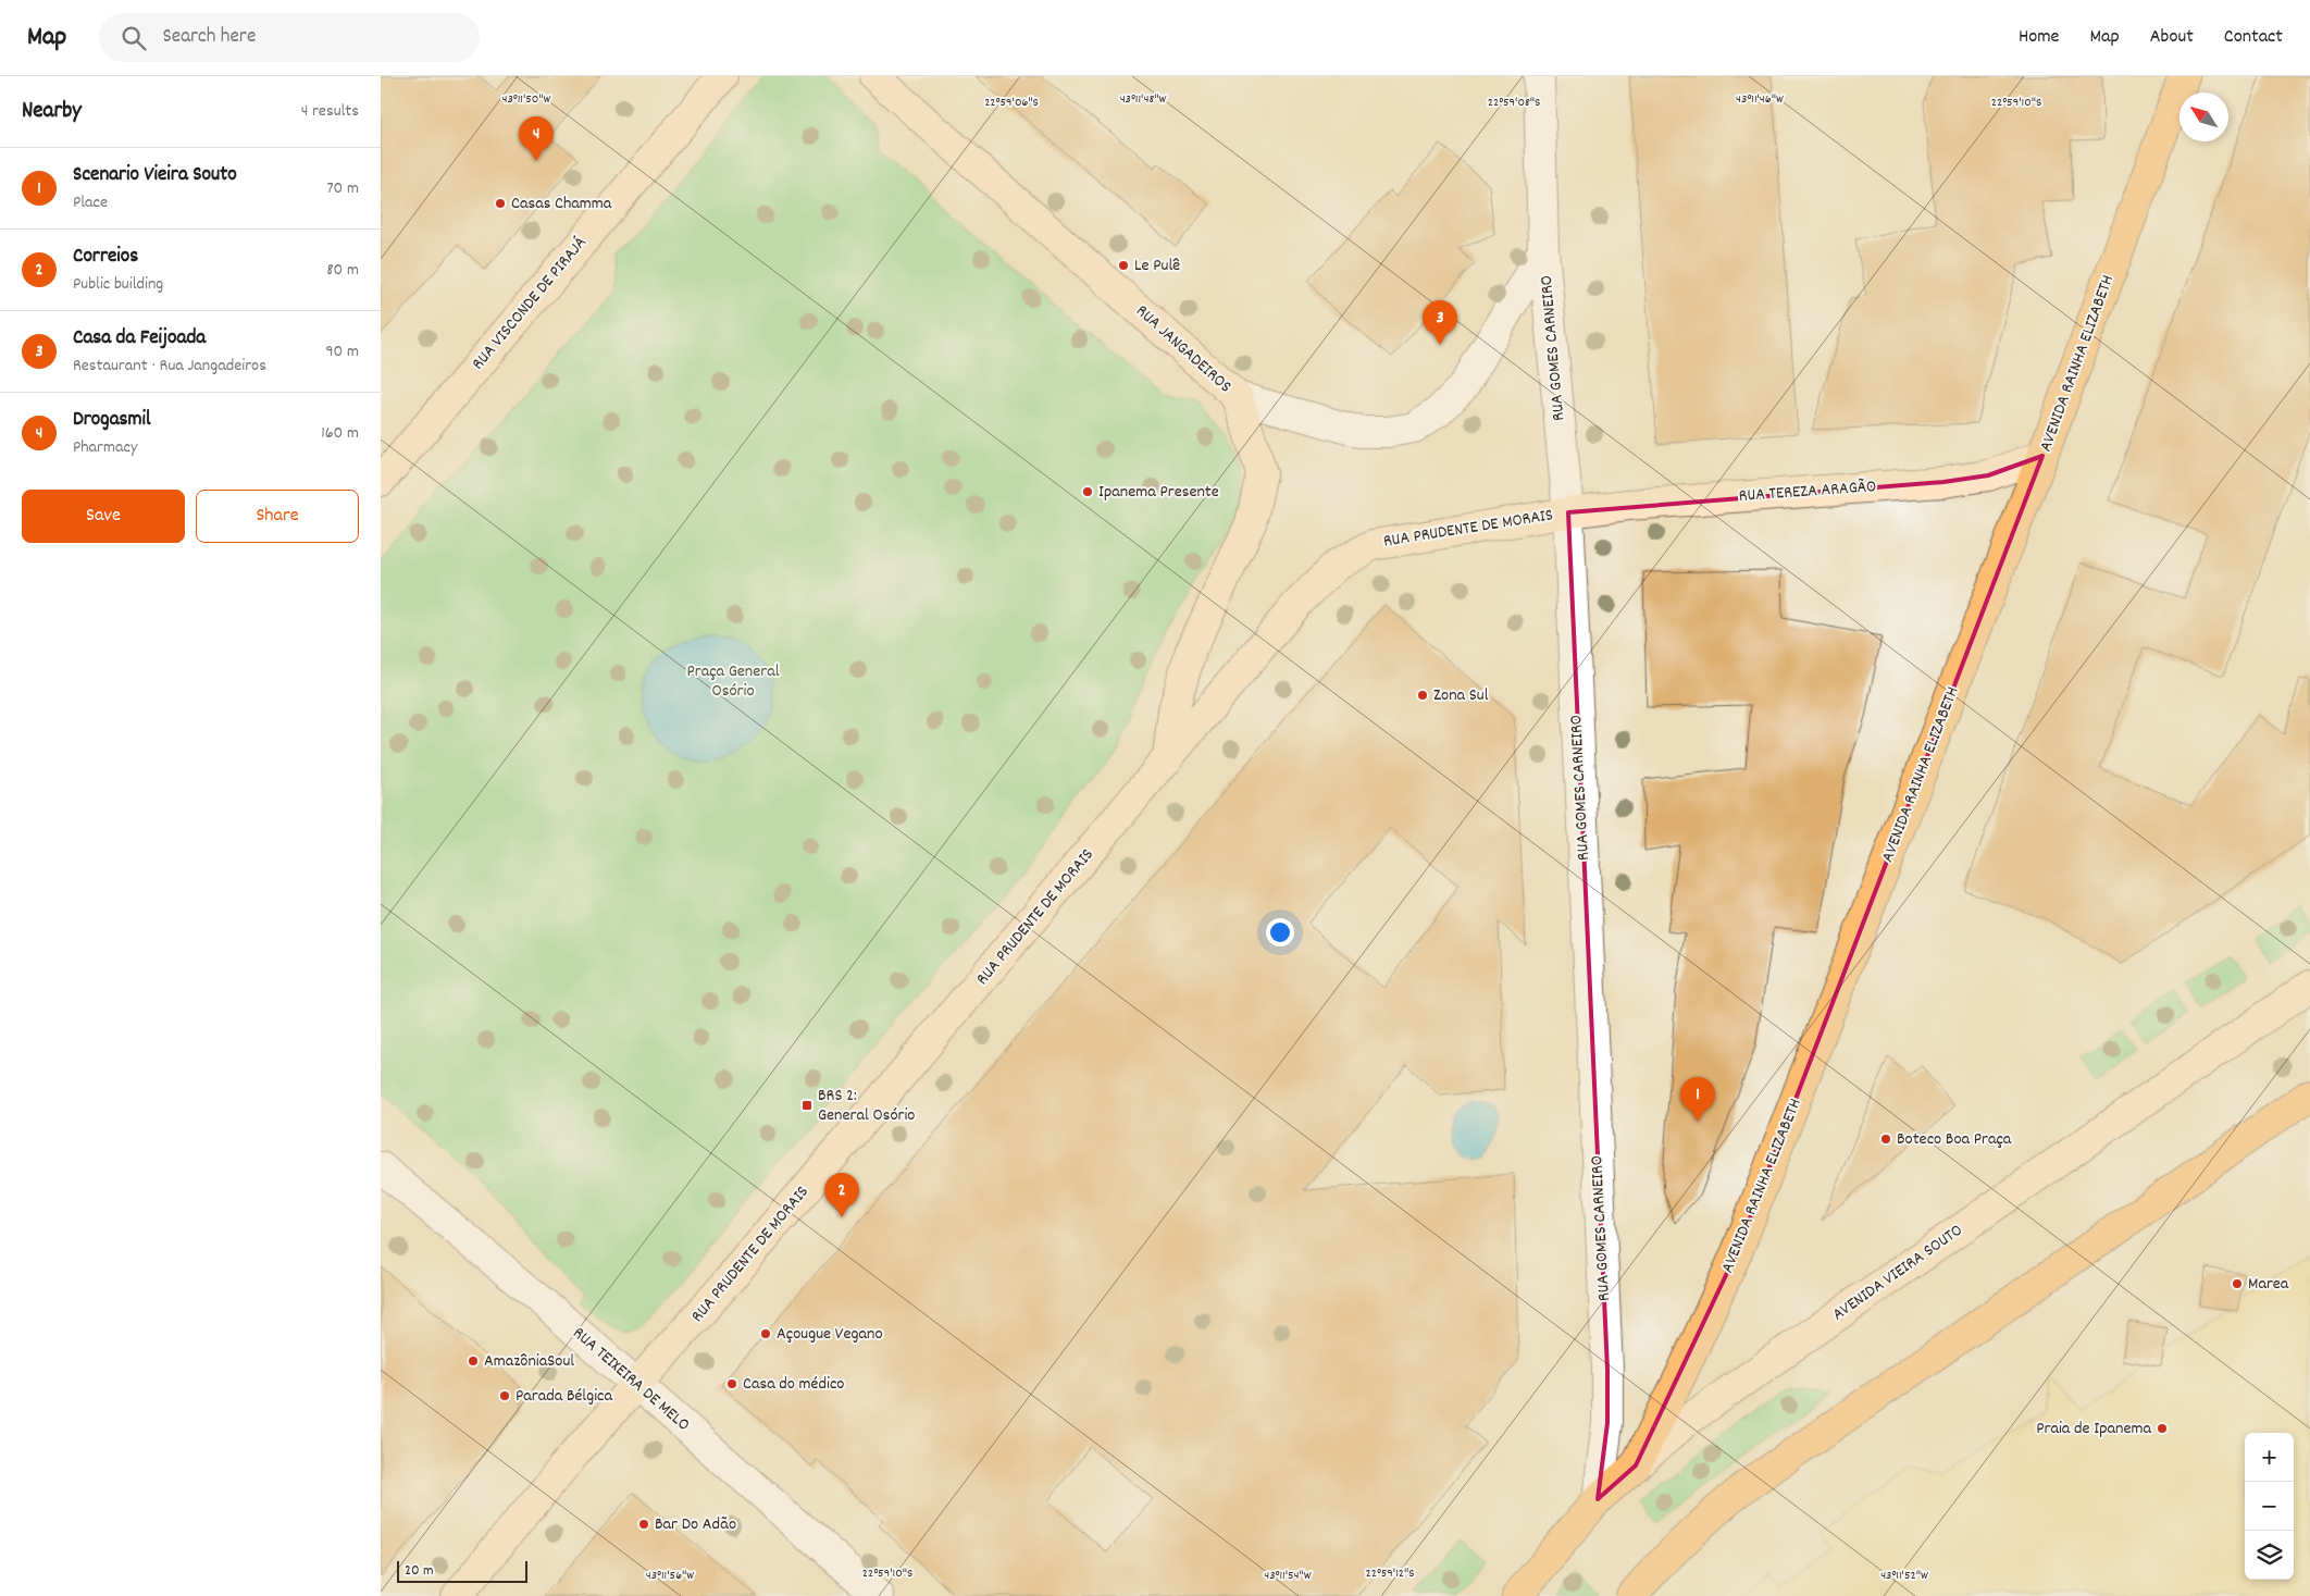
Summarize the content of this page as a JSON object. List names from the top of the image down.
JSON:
{
  "streets": {
    "highway": ["AVENIDA RAINHA ELIZABETH", "AVENIDA VIEIRA SOUTO"],
    "main road": [
      "RUA VISCONDE DE PIRAJÁ",
      "RUA JANGADEIROS",
      "RUA TEREZA ARAGÃO",
      "RUA PRUDENTE DE MORAIS"
    ],
    "street": ["RUA GOMES CARNEIRO", "RUA TEIXEIRA DE MELO"]
  },
  "crossings": [
    ["RUA GOMES CARNEIRO", "RUA JANGADEIROS"],
    ["RUA GOMES CARNEIRO", "RUA TEREZA ARAGÃO"],
    ["RUA GOMES CARNEIRO", "RUA PRUDENTE DE MORAIS"],
    ["RUA GOMES CARNEIRO", "AVENIDA VIEIRA SOUTO"],
    ["AVENIDA RAINHA ELIZABETH", "RUA TEREZA ARAGÃO"],
    ["AVENIDA RAINHA ELIZABETH", "AVENIDA VIEIRA SOUTO"],
    ["RUA TEREZA ARAGÃO", "RUA PRUDENTE DE MORAIS"],
    ["RUA PRUDENTE DE MORAIS", "RUA TEIXEIRA DE MELO"]
  ],
  "parks": ["Praça General Osório"],
  "places": {
    "other": [
      "Casas Chamma",
      "Le Pulê",
      "Ipanema Presente",
      "Zona Sul",
      "Boteco Boa Praça",
      "Marea",
      "Açougue Vegano",
      "AmazôniaSoul",
      "Casa do médico",
      "Parada Bélgica",
      "Praia de Ipanema",
      "Bar Do Adão"
    ],
    "transit": ["BRS 2: General Osório"]
  },
  "scale_bar": "20 m",
  "north": "top left",
  "page": {
    "header": "Map",
    "search": "Search here",
    "nav": [
      "Home",
      "Map",
      "About",
      "Contact"
    ],
    "heading": ["Nearby", "4 results"],
    "pins": [
      "4",
      "3",
      "1",
      "2"
    ],
    "list": [
      {
        "mark": "1",
        "name": "Scenario Vieira Souto",
        "note": "Place",
        "value": "70 m"
      },
      {
        "mark": "2",
        "name": "Correios",
        "note": "Public building",
        "value": "80 m"
      },
      {
        "mark": "3",
        "name": "Casa da Feijoada",
        "note": "Restaurant · Rua Jangadeiros",
        "value": "90 m"
      },
      {
        "mark": "4",
        "name": "Drogasmil",
        "note": "Pharmacy",
        "value": "160 m"
      }
    ],
    "buttons": ["Save", "Share"],
    "map_buttons": ["+", "−"],
    "scale": "20 m"
  },
  "coordinates": [
    "43°11'50\"W",
    "43°11'48\"W",
    "43°11'46\"W",
    "22°59'06\"S",
    "22°59'08\"S",
    "22°59'10\"S",
    "22°59'12\"S",
    "43°11'56\"W",
    "43°11'54\"W",
    "43°11'52\"W"
  ]
}
